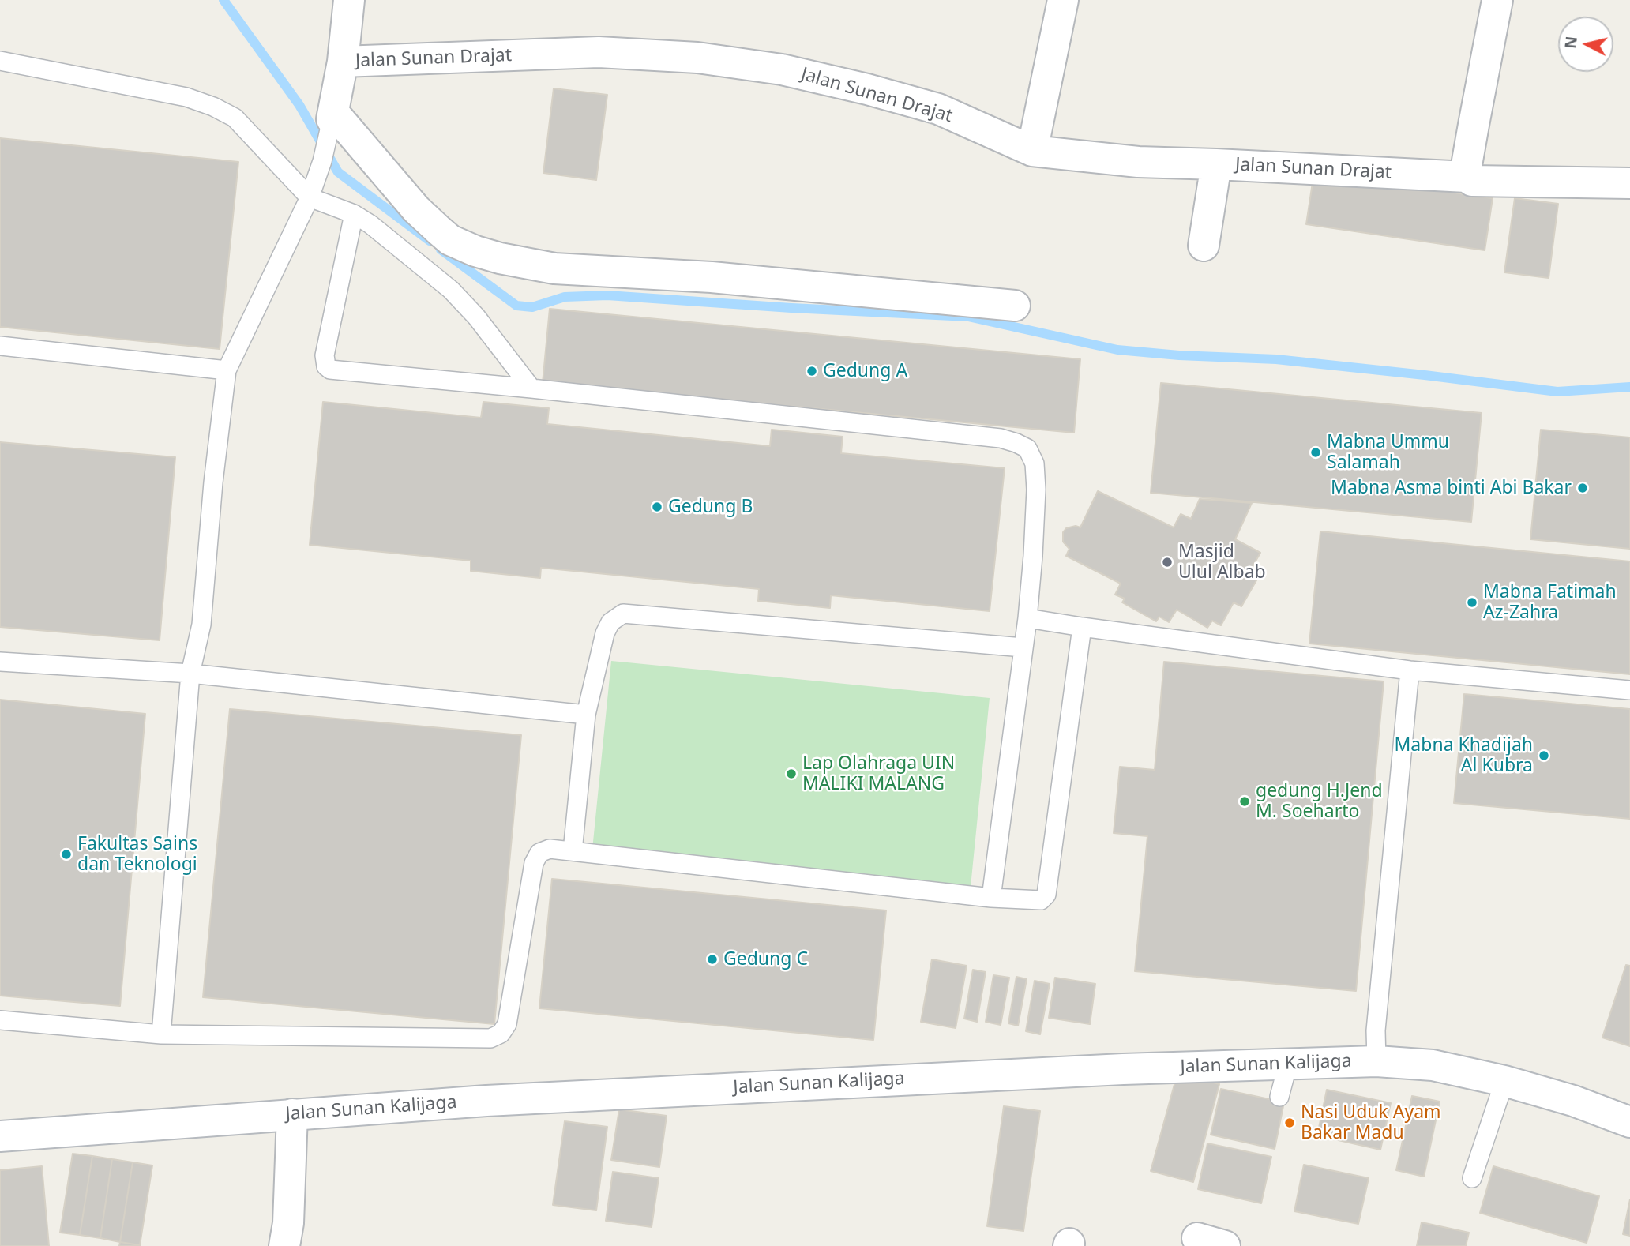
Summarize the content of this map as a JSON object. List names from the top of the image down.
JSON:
{
  "streets": {
    "street": ["Jalan Sunan Drajat", "Jalan Sunan Kalijaga"]
  },
  "places": [
    "Gedung A",
    "Mabna Ummu Salamah",
    "Mabna Asma binti Abi Bakar",
    "Gedung B",
    "Masjid Ulul Albab",
    "Mabna Fatimah Az-Zahra",
    "Mabna Khadijah Al Kubra",
    "Lap Olahraga UIN MALIKI MALANG",
    "gedung H.Jend M. Soeharto",
    "Fakultas Sains dan Teknologi",
    "Gedung C",
    "Nasi Uduk Ayam Bakar Madu"
  ],
  "north": "left"
}
